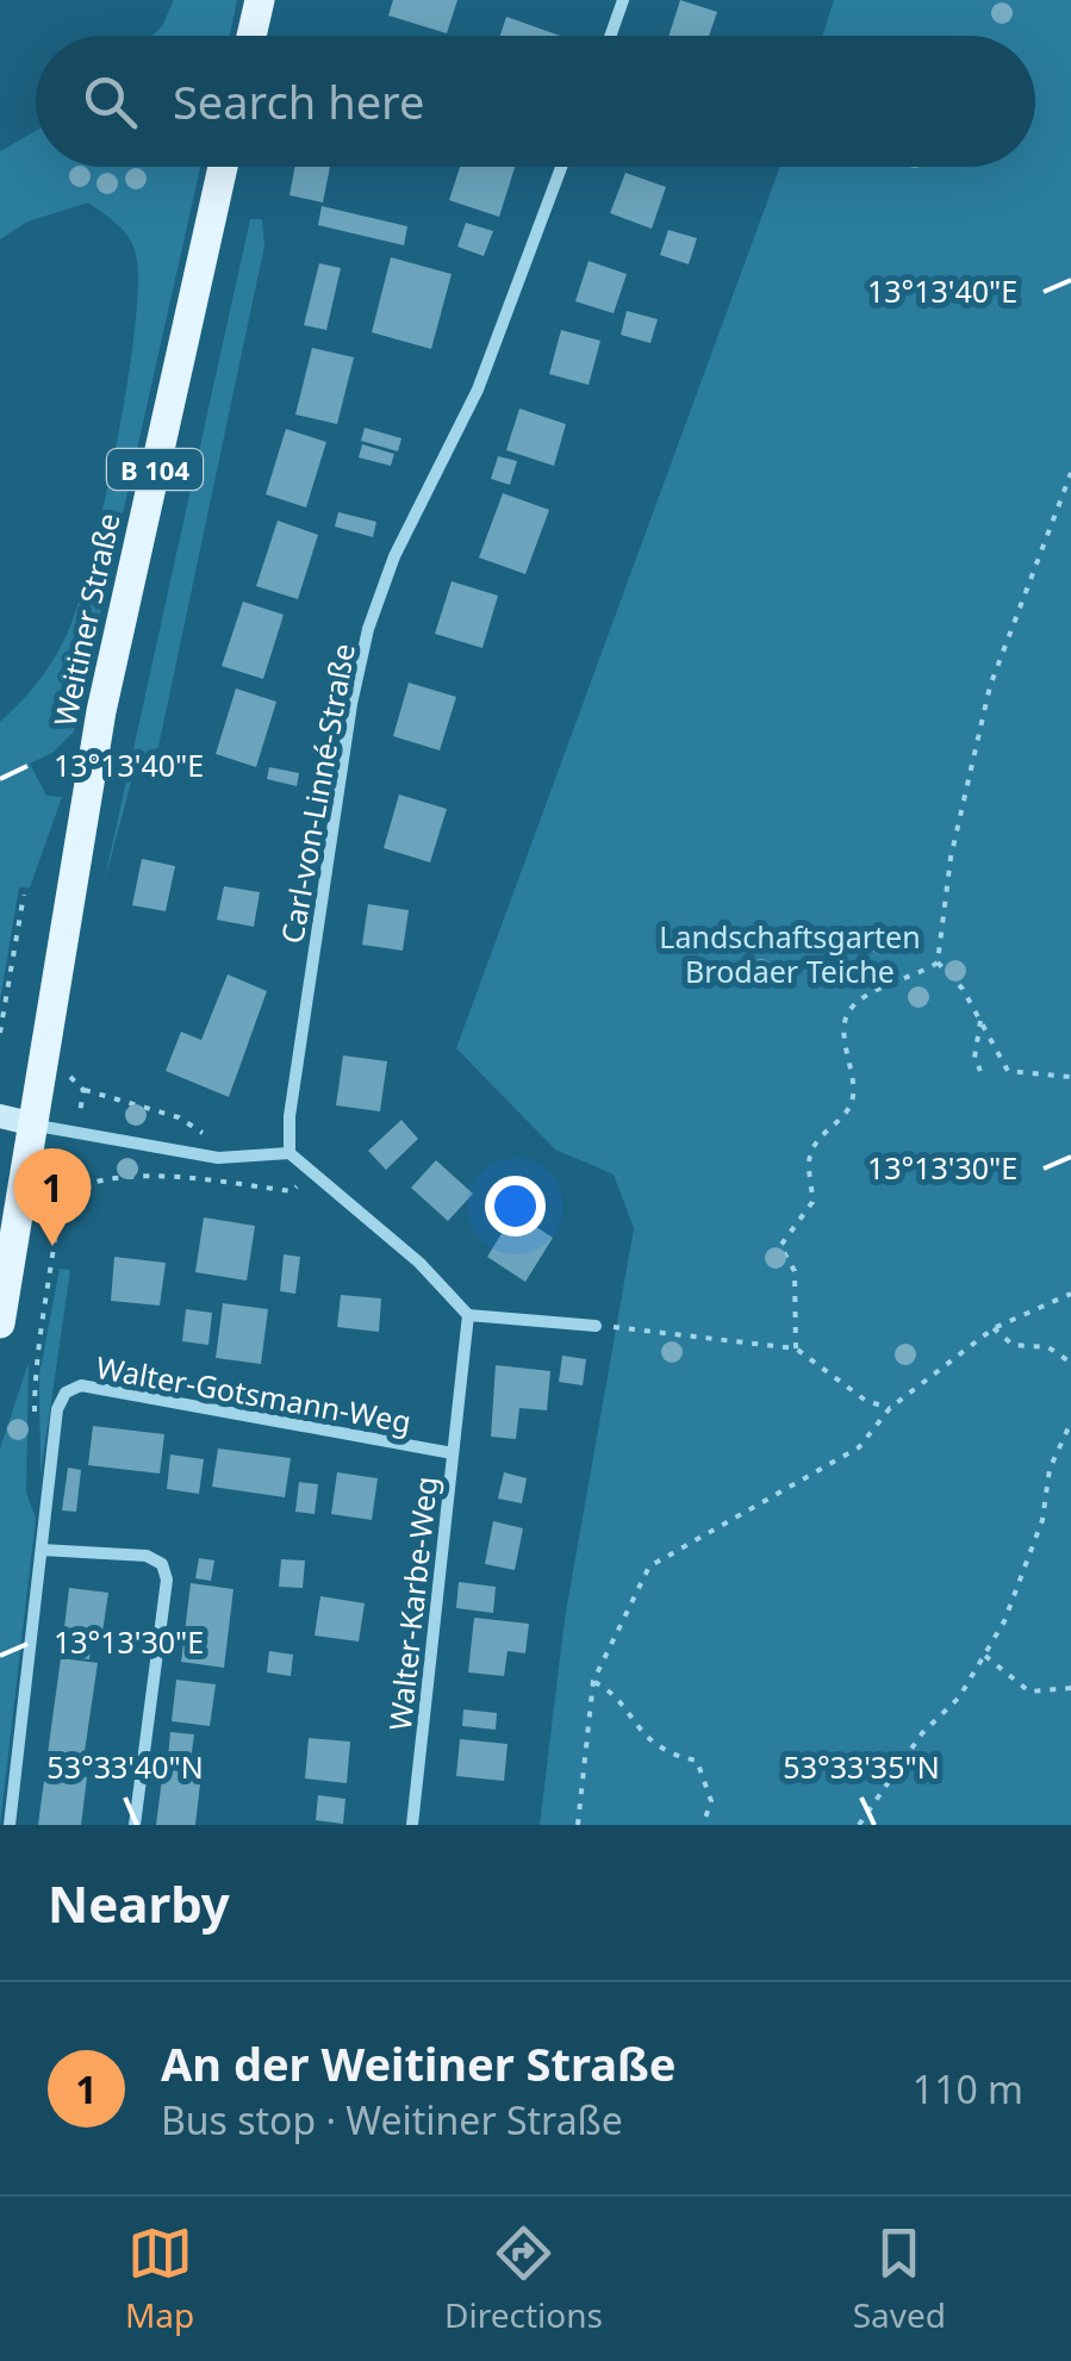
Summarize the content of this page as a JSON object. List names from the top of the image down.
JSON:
{
  "streets": {
    "main road": ["B 104", "Weitiner Straße"],
    "street": ["Carl-von-Linné-Straße", "Walter-Gotsmann-Weg", "Walter-Karbe-Weg"]
  },
  "crossings": [
    ["Walter-Gotsmann-Weg", "Walter-Karbe-Weg"]
  ],
  "parks": ["Landschaftsgarten Brodaer Teiche"],
  "page": {
    "search": "Search here",
    "pins": "1",
    "heading": "Nearby",
    "list": [
      {
        "mark": "1",
        "name": "An der Weitiner Straße",
        "note": "Bus stop · Weitiner Straße",
        "value": "110 m"
      }
    ],
    "nav": ["Map", "Directions", "Saved"]
  },
  "coordinates": [
    "13°13'40\"E",
    "13°13'30\"E",
    "53°33'40\"N",
    "53°33'35\"N"
  ]
}
